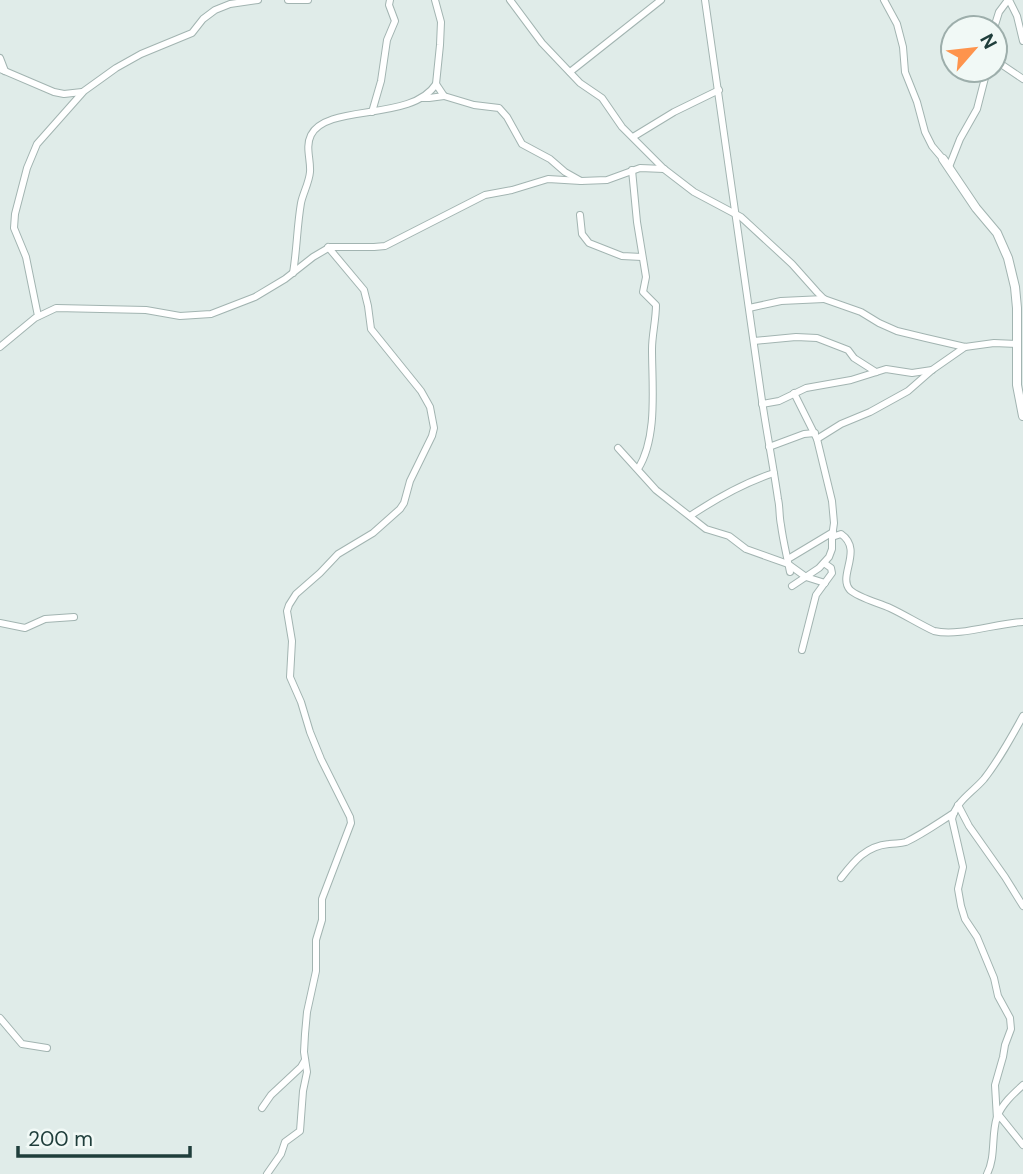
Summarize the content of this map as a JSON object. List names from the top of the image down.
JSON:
{
  "scale_bar": "200 m",
  "north": "top right"
}
